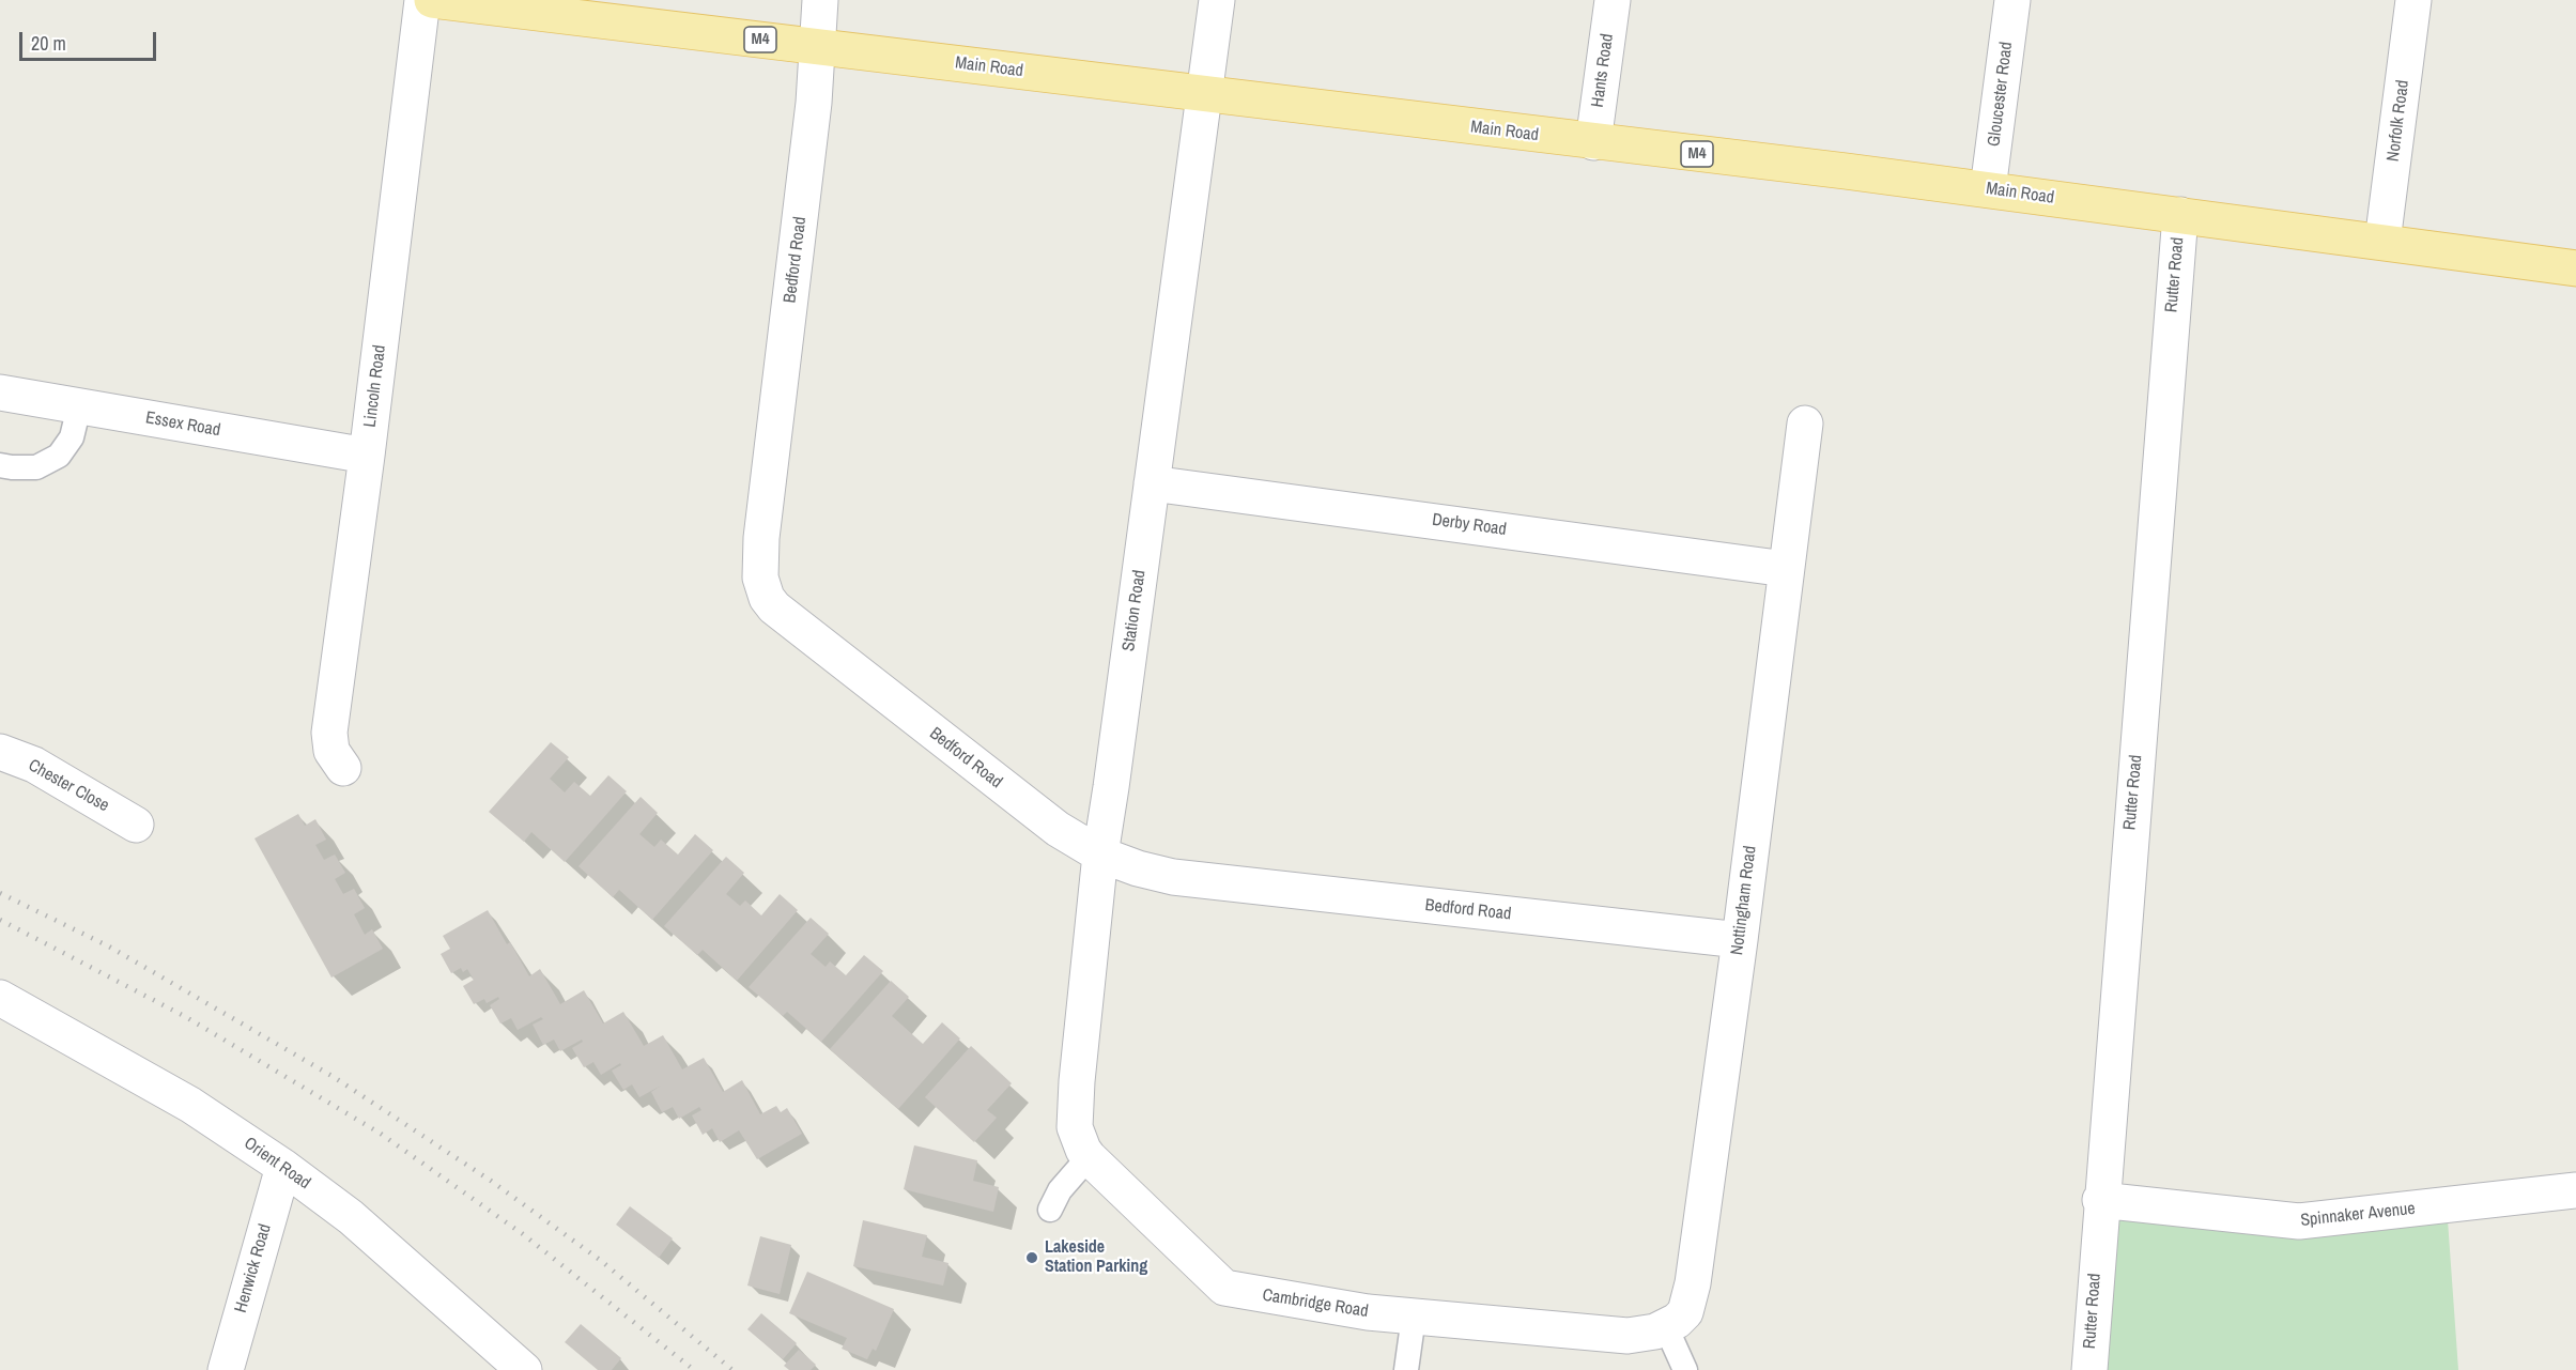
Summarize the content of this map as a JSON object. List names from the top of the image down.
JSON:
{
  "streets": {
    "main road": ["M4", "Main Road"],
    "street": [
      "Hants Road",
      "Gloucester Road",
      "Norfolk Road",
      "Bedford Road",
      "Rutter Road",
      "Lincoln Road",
      "Essex Road",
      "Derby Road",
      "Station Road",
      "Chester Close",
      "Nottingham Road",
      "Orient Road",
      "Spinnaker Avenue",
      "Henwick Road",
      "Cambridge Road"
    ]
  },
  "crossings": [
    ["Main Road", "Hants Road"],
    ["Main Road", "Gloucester Road"],
    ["Main Road", "Norfolk Road"],
    ["Main Road", "Bedford Road"],
    ["Main Road", "Rutter Road"],
    ["Main Road", "Station Road"],
    ["Bedford Road", "Station Road"],
    ["Bedford Road", "Nottingham Road"],
    ["Rutter Road", "Spinnaker Avenue"],
    ["Lincoln Road", "Essex Road"],
    ["Derby Road", "Station Road"],
    ["Derby Road", "Nottingham Road"],
    ["Station Road", "Cambridge Road"],
    ["Nottingham Road", "Cambridge Road"],
    ["Orient Road", "Henwick Road"]
  ],
  "places": ["Lakeside Station Parking"],
  "scale_bar": "20 m"
}
